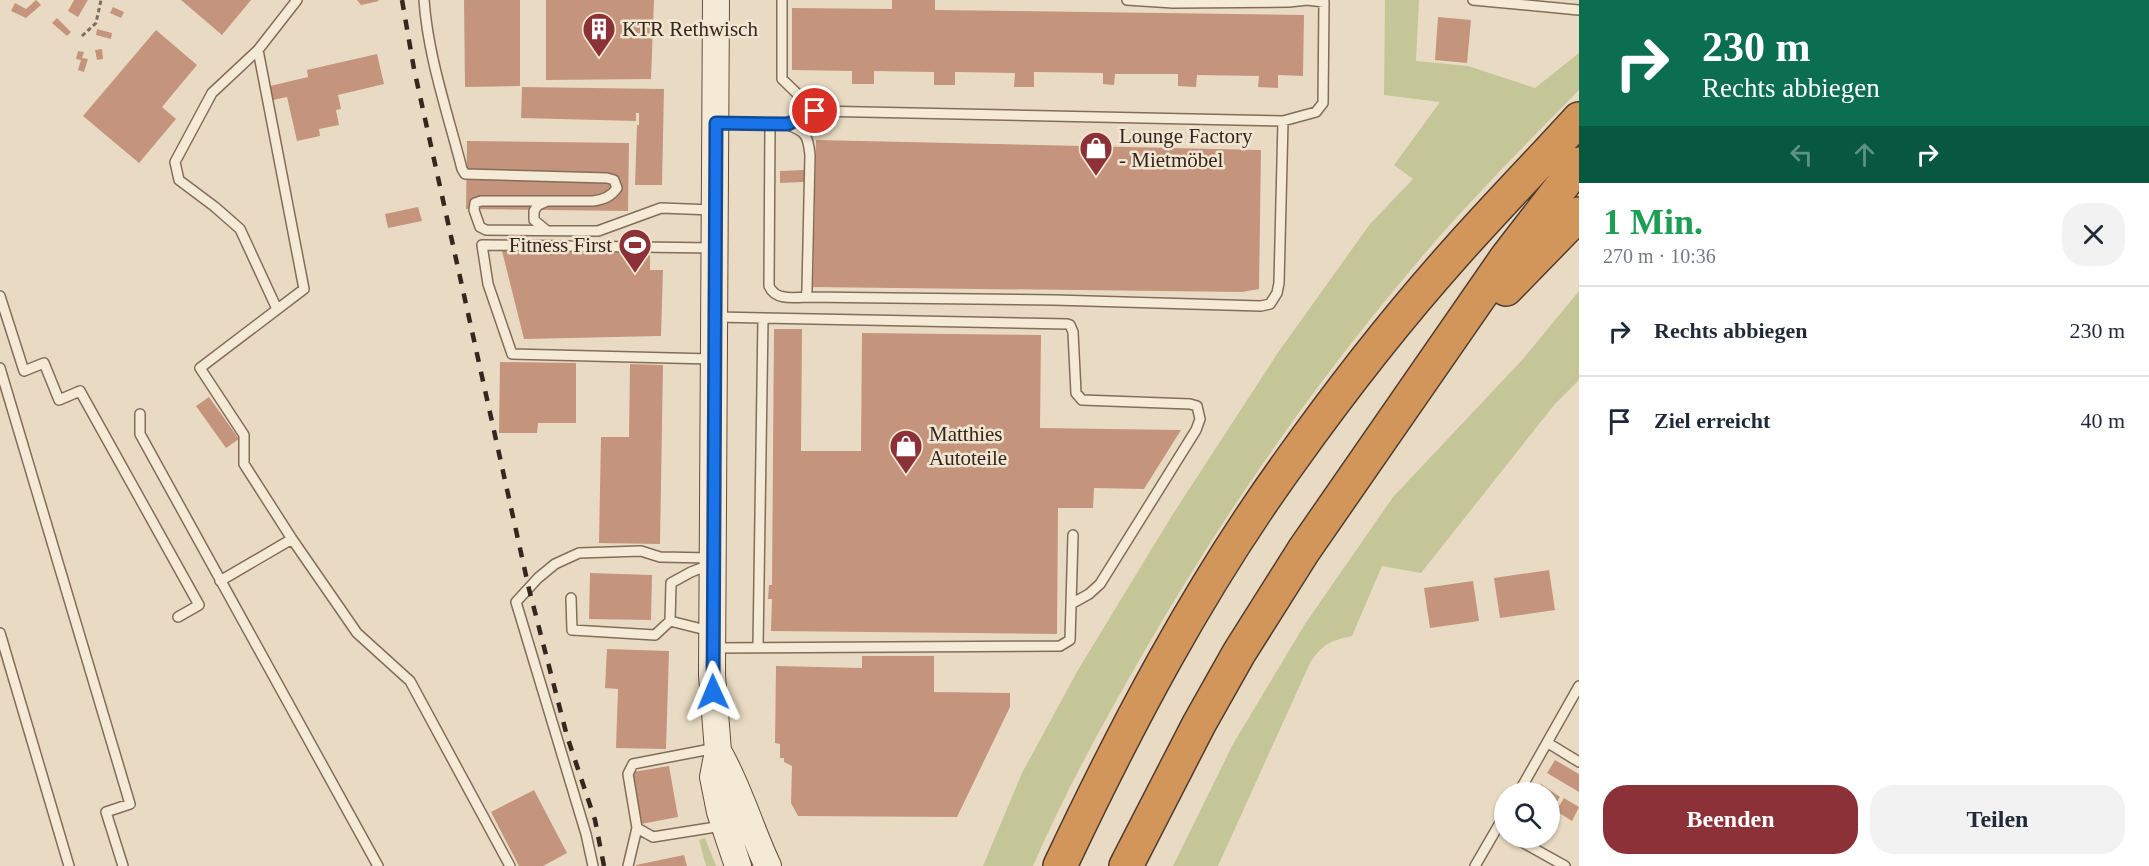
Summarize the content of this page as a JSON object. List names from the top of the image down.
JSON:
{
  "places": {
    "building": ["KTR Rethwisch"],
    "shop": ["Lounge Factory - Mietmöbel", "Matthies Autoteile"],
    "sports": ["Fitness First"]
  },
  "page": {
    "turn": ["230 m", "Rechts abbiegen"],
    "heading": ["1 Min.", "270 m · 10:36"],
    "list": [
      {
        "name": "Rechts abbiegen",
        "value": "230 m"
      },
      {
        "name": "Ziel erreicht",
        "value": "40 m"
      }
    ],
    "buttons": ["Beenden", "Teilen"]
  }
}
